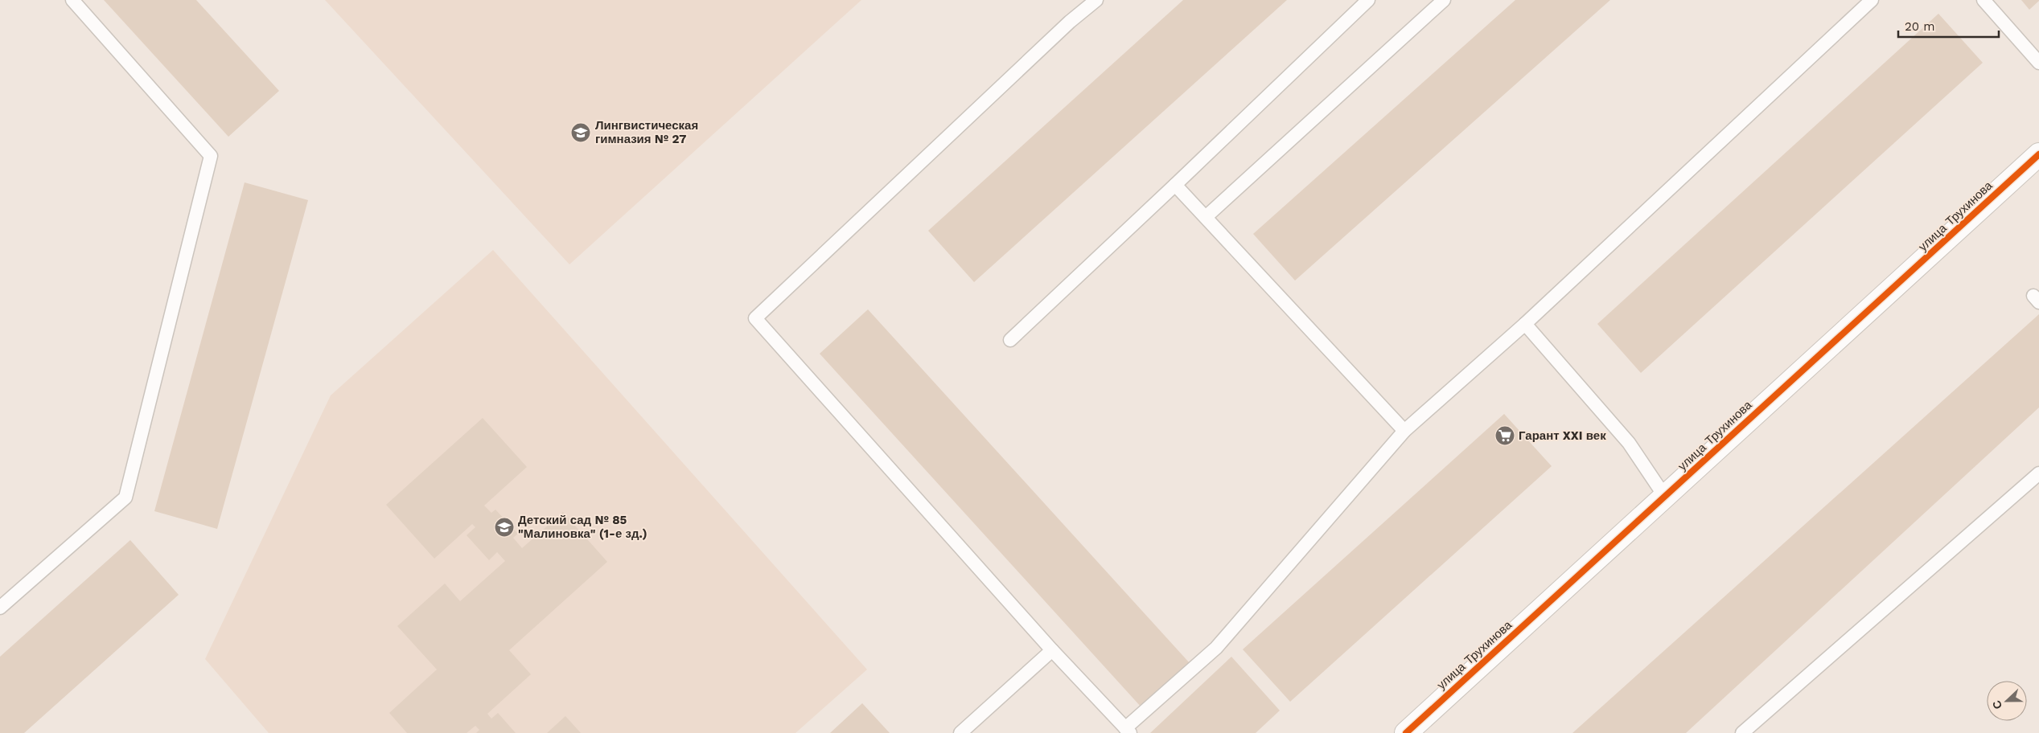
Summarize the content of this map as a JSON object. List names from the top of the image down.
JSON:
{
  "streets": {
    "street": ["улица Трухинова"]
  },
  "places": {
    "school or university": ["Лингвистическая гимназия № 27", "Детский сад № 85 \"Малиновка\" (1-е зд.)"],
    "supermarket": ["Гарант XXI век"]
  },
  "scale_bar": "20 m",
  "north": "left"
}
